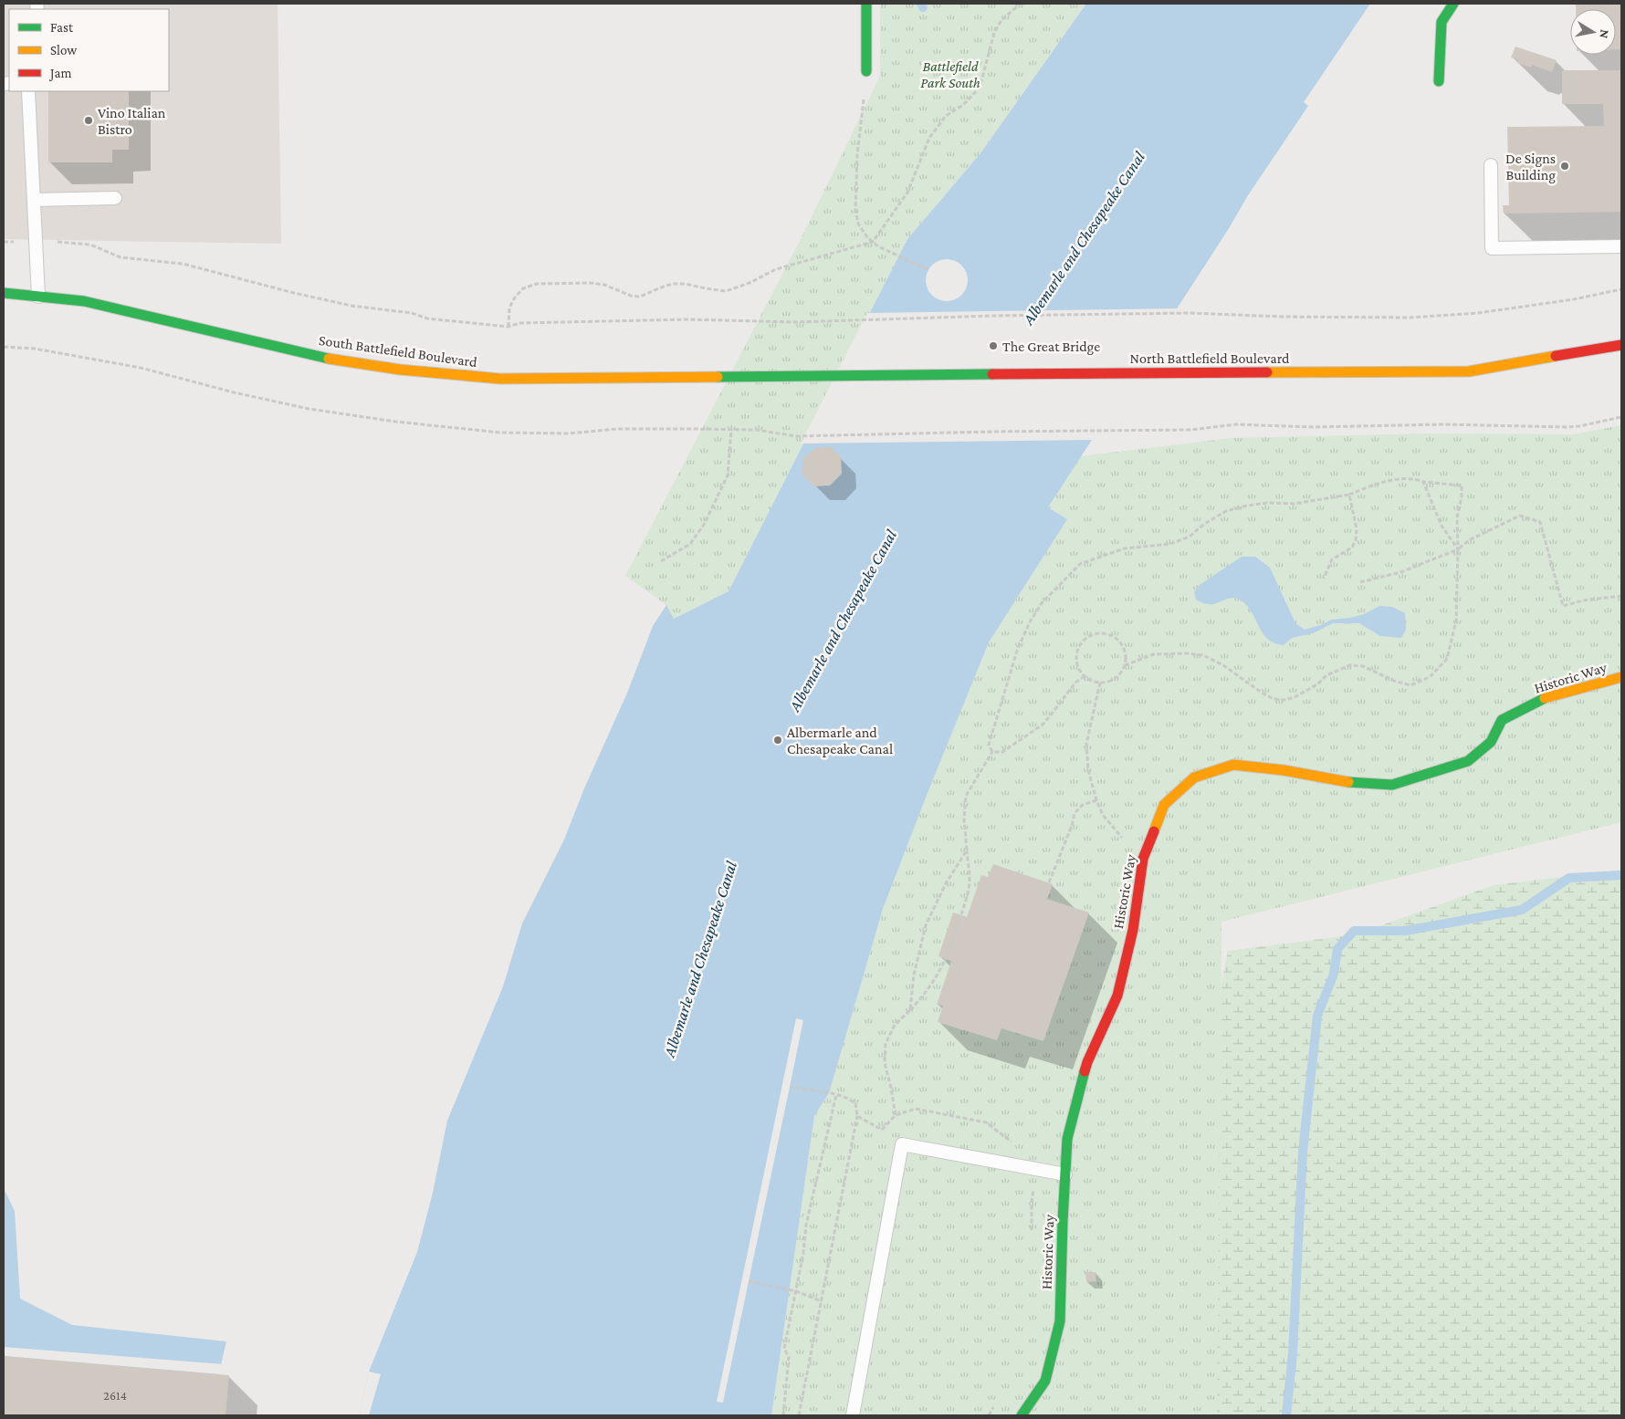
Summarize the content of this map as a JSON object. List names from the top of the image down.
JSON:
{
  "streets": {
    "main road": ["South Battlefield Boulevard", "North Battlefield Boulevard", "Historic Way"]
  },
  "crossings": [
    ["South Battlefield Boulevard", "North Battlefield Boulevard"]
  ],
  "water": ["Albemarle and Chesapeake Canal"],
  "parks": ["Battlefield Park South"],
  "places": [
    "Vino Italian Bistro",
    "De Signs Building",
    "The Great Bridge",
    "Albermarle and Chesapeake Canal"
  ],
  "house_numbers": ["2614"],
  "legend": ["Fast", "Slow", "Jam"],
  "north": "right"
}
